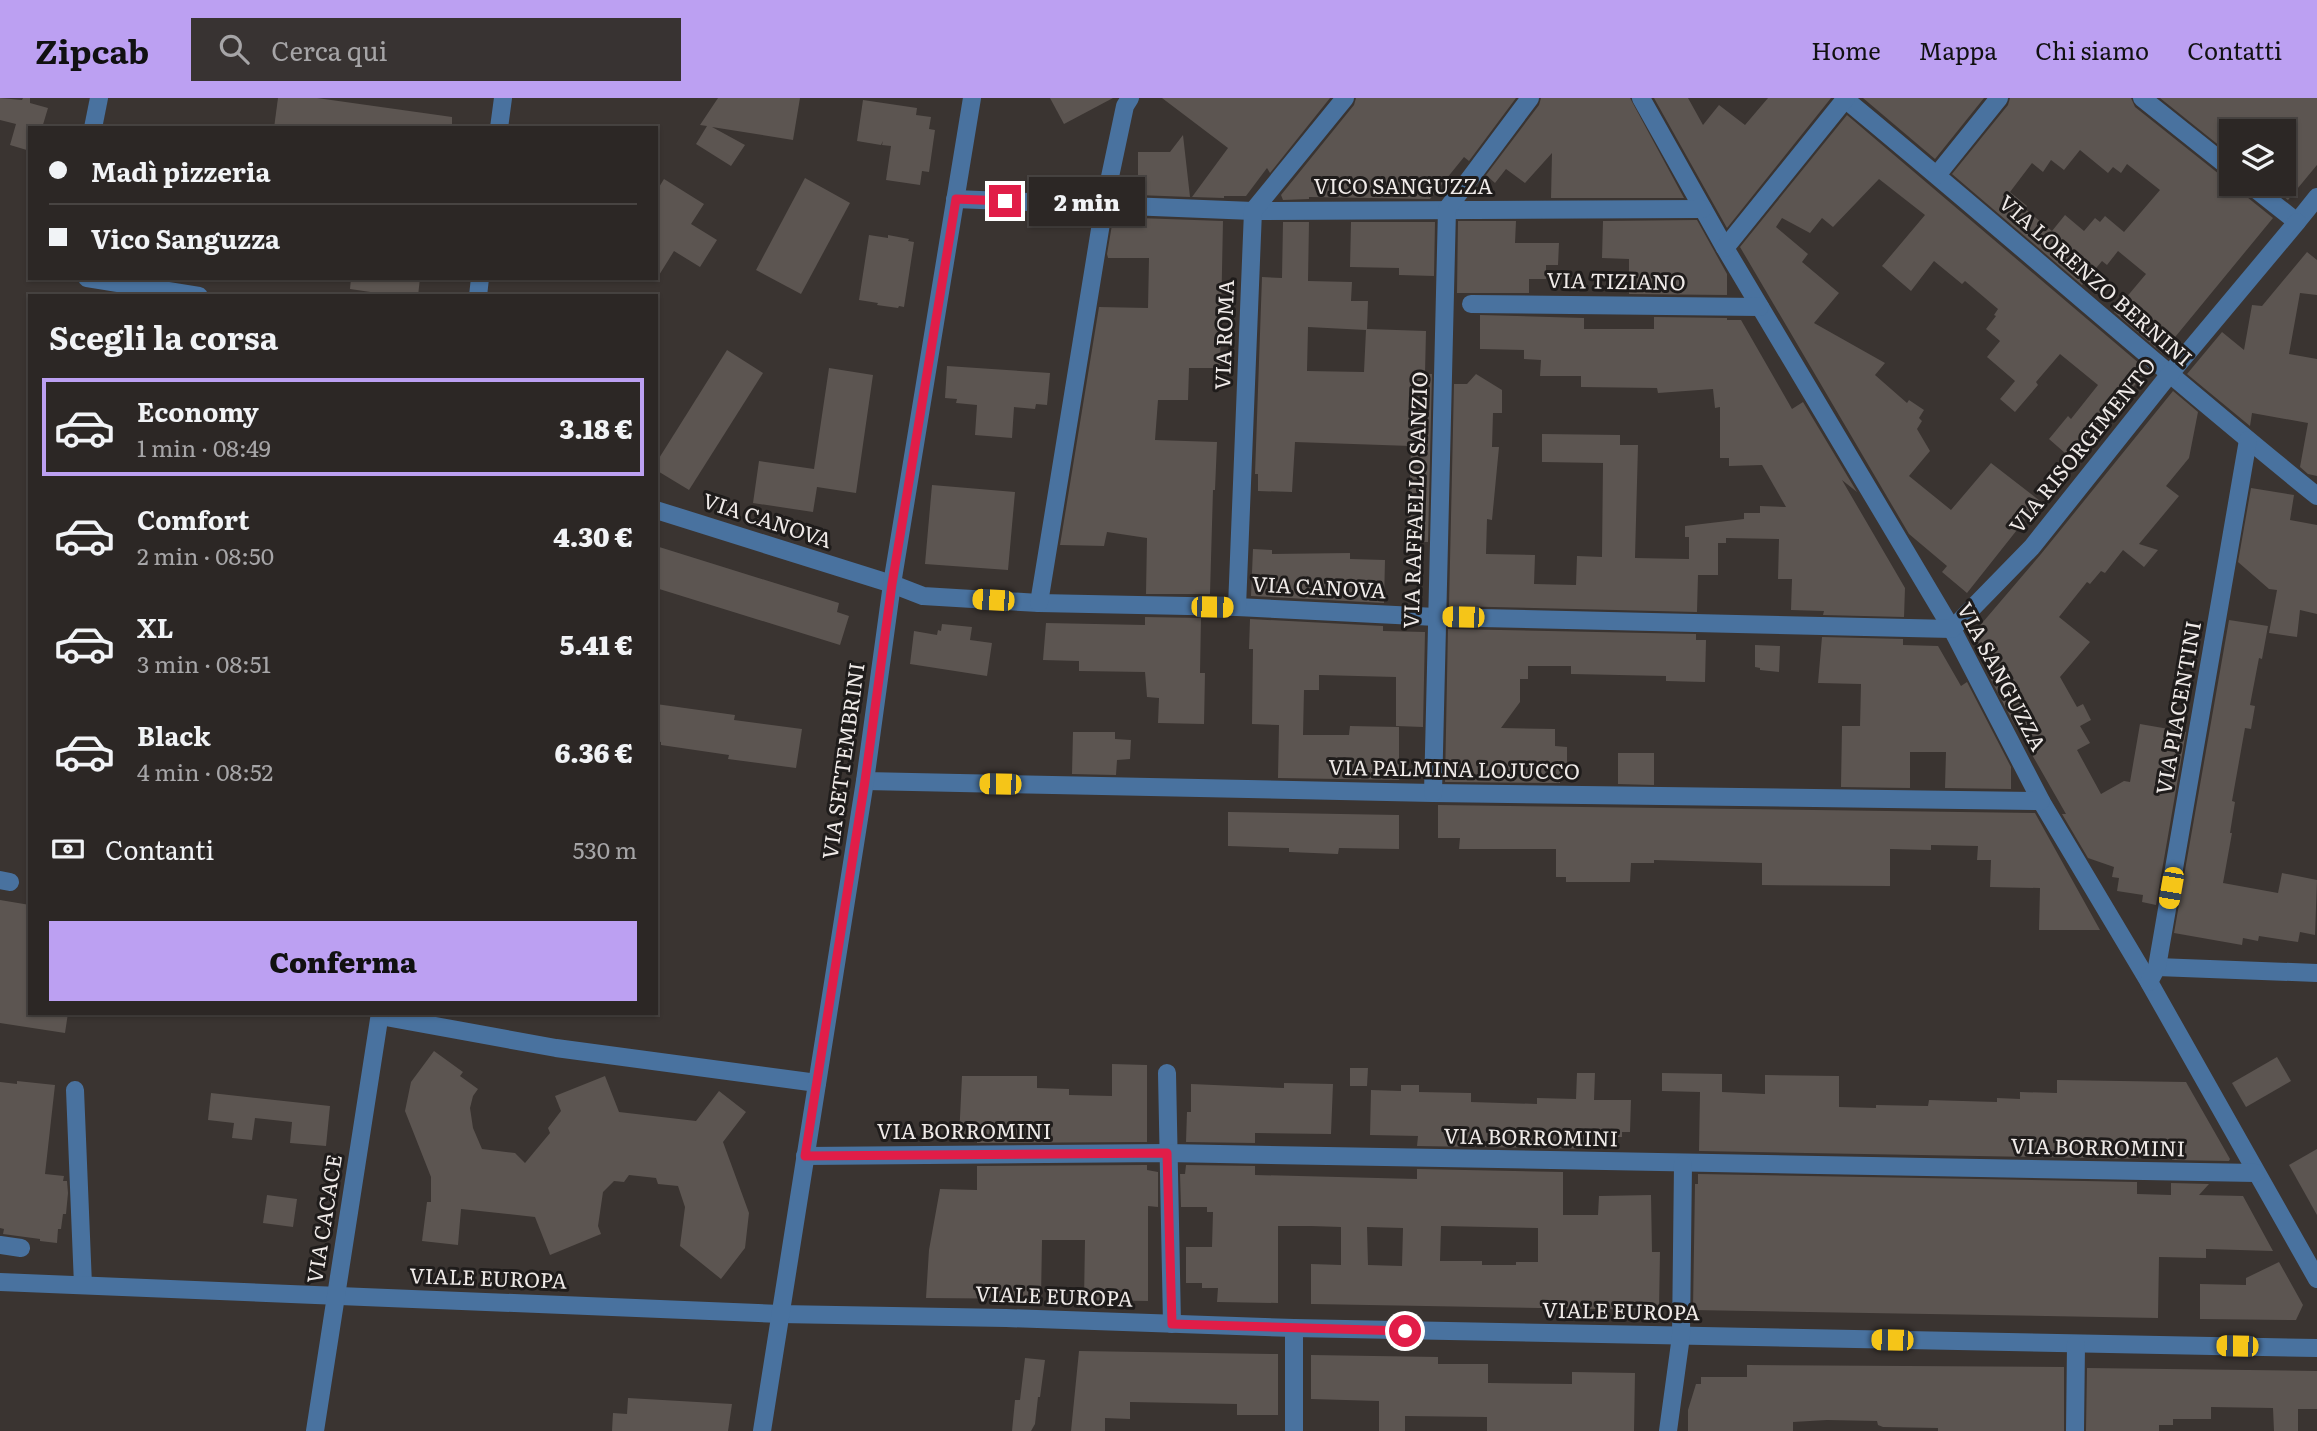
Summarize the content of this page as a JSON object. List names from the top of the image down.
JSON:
{
  "streets": {
    "street": [
      "VICO SANGUZZA",
      "VIA LORENZO BERNINI",
      "VIA TIZIANO",
      "VIA ROMA",
      "VIA RISORGIMENTO",
      "VIA RAFFAELLO SANZIO",
      "VIA CANOVA",
      "VIA SANGUZZA",
      "VIA PIACENTINI",
      "VIA SETTEMBRINI",
      "VIA PALMINA LOJUCCO",
      "VIA BORROMINI",
      "VIA CACACE",
      "VIALE EUROPA"
    ]
  },
  "crossings": [
    ["VICO SANGUZZA", "VIA ROMA"],
    ["VICO SANGUZZA", "VIA RAFFAELLO SANZIO"],
    ["VICO SANGUZZA", "VIA SANGUZZA"],
    ["VICO SANGUZZA", "VIA SETTEMBRINI"],
    ["VIA LORENZO BERNINI", "VIA RISORGIMENTO"],
    ["VIA LORENZO BERNINI", "VIA PIACENTINI"],
    ["VIA TIZIANO", "VIA SANGUZZA"],
    ["VIA ROMA", "VIA CANOVA"],
    ["VIA RISORGIMENTO", "VIA CANOVA"],
    ["VIA RISORGIMENTO", "VIA SANGUZZA"],
    ["VIA RAFFAELLO SANZIO", "VIA CANOVA"],
    ["VIA RAFFAELLO SANZIO", "VIA PALMINA LOJUCCO"],
    ["VIA CANOVA", "VIA SANGUZZA"],
    ["VIA CANOVA", "VIA SETTEMBRINI"],
    ["VIA SANGUZZA", "VIA PIACENTINI"],
    ["VIA SANGUZZA", "VIA PALMINA LOJUCCO"],
    ["VIA SANGUZZA", "VIA BORROMINI"],
    ["VIA SETTEMBRINI", "VIA PALMINA LOJUCCO"],
    ["VIA SETTEMBRINI", "VIA BORROMINI"],
    ["VIA SETTEMBRINI", "VIALE EUROPA"],
    ["VIA CACACE", "VIALE EUROPA"]
  ],
  "page": {
    "header": "Zipcab",
    "search": "Cerca qui",
    "nav": [
      "Home",
      "Mappa",
      "Chi siamo",
      "Contatti"
    ],
    "banner": ["Madì pizzeria", "Vico Sanguzza"],
    "bubble": "2 min",
    "heading": "Scegli la corsa",
    "list": [
      {
        "name": "Economy",
        "note": "1 min · 08:49",
        "value": "3.18 €"
      },
      {
        "name": "Comfort",
        "note": "2 min · 08:50",
        "value": "4.30 €"
      },
      {
        "name": "XL",
        "note": "3 min · 08:51",
        "value": "5.41 €"
      },
      {
        "name": "Black",
        "note": "4 min · 08:52",
        "value": "6.36 €"
      }
    ],
    "pay": ["Contanti", "530 m"],
    "buttons": "Conferma"
  }
}
